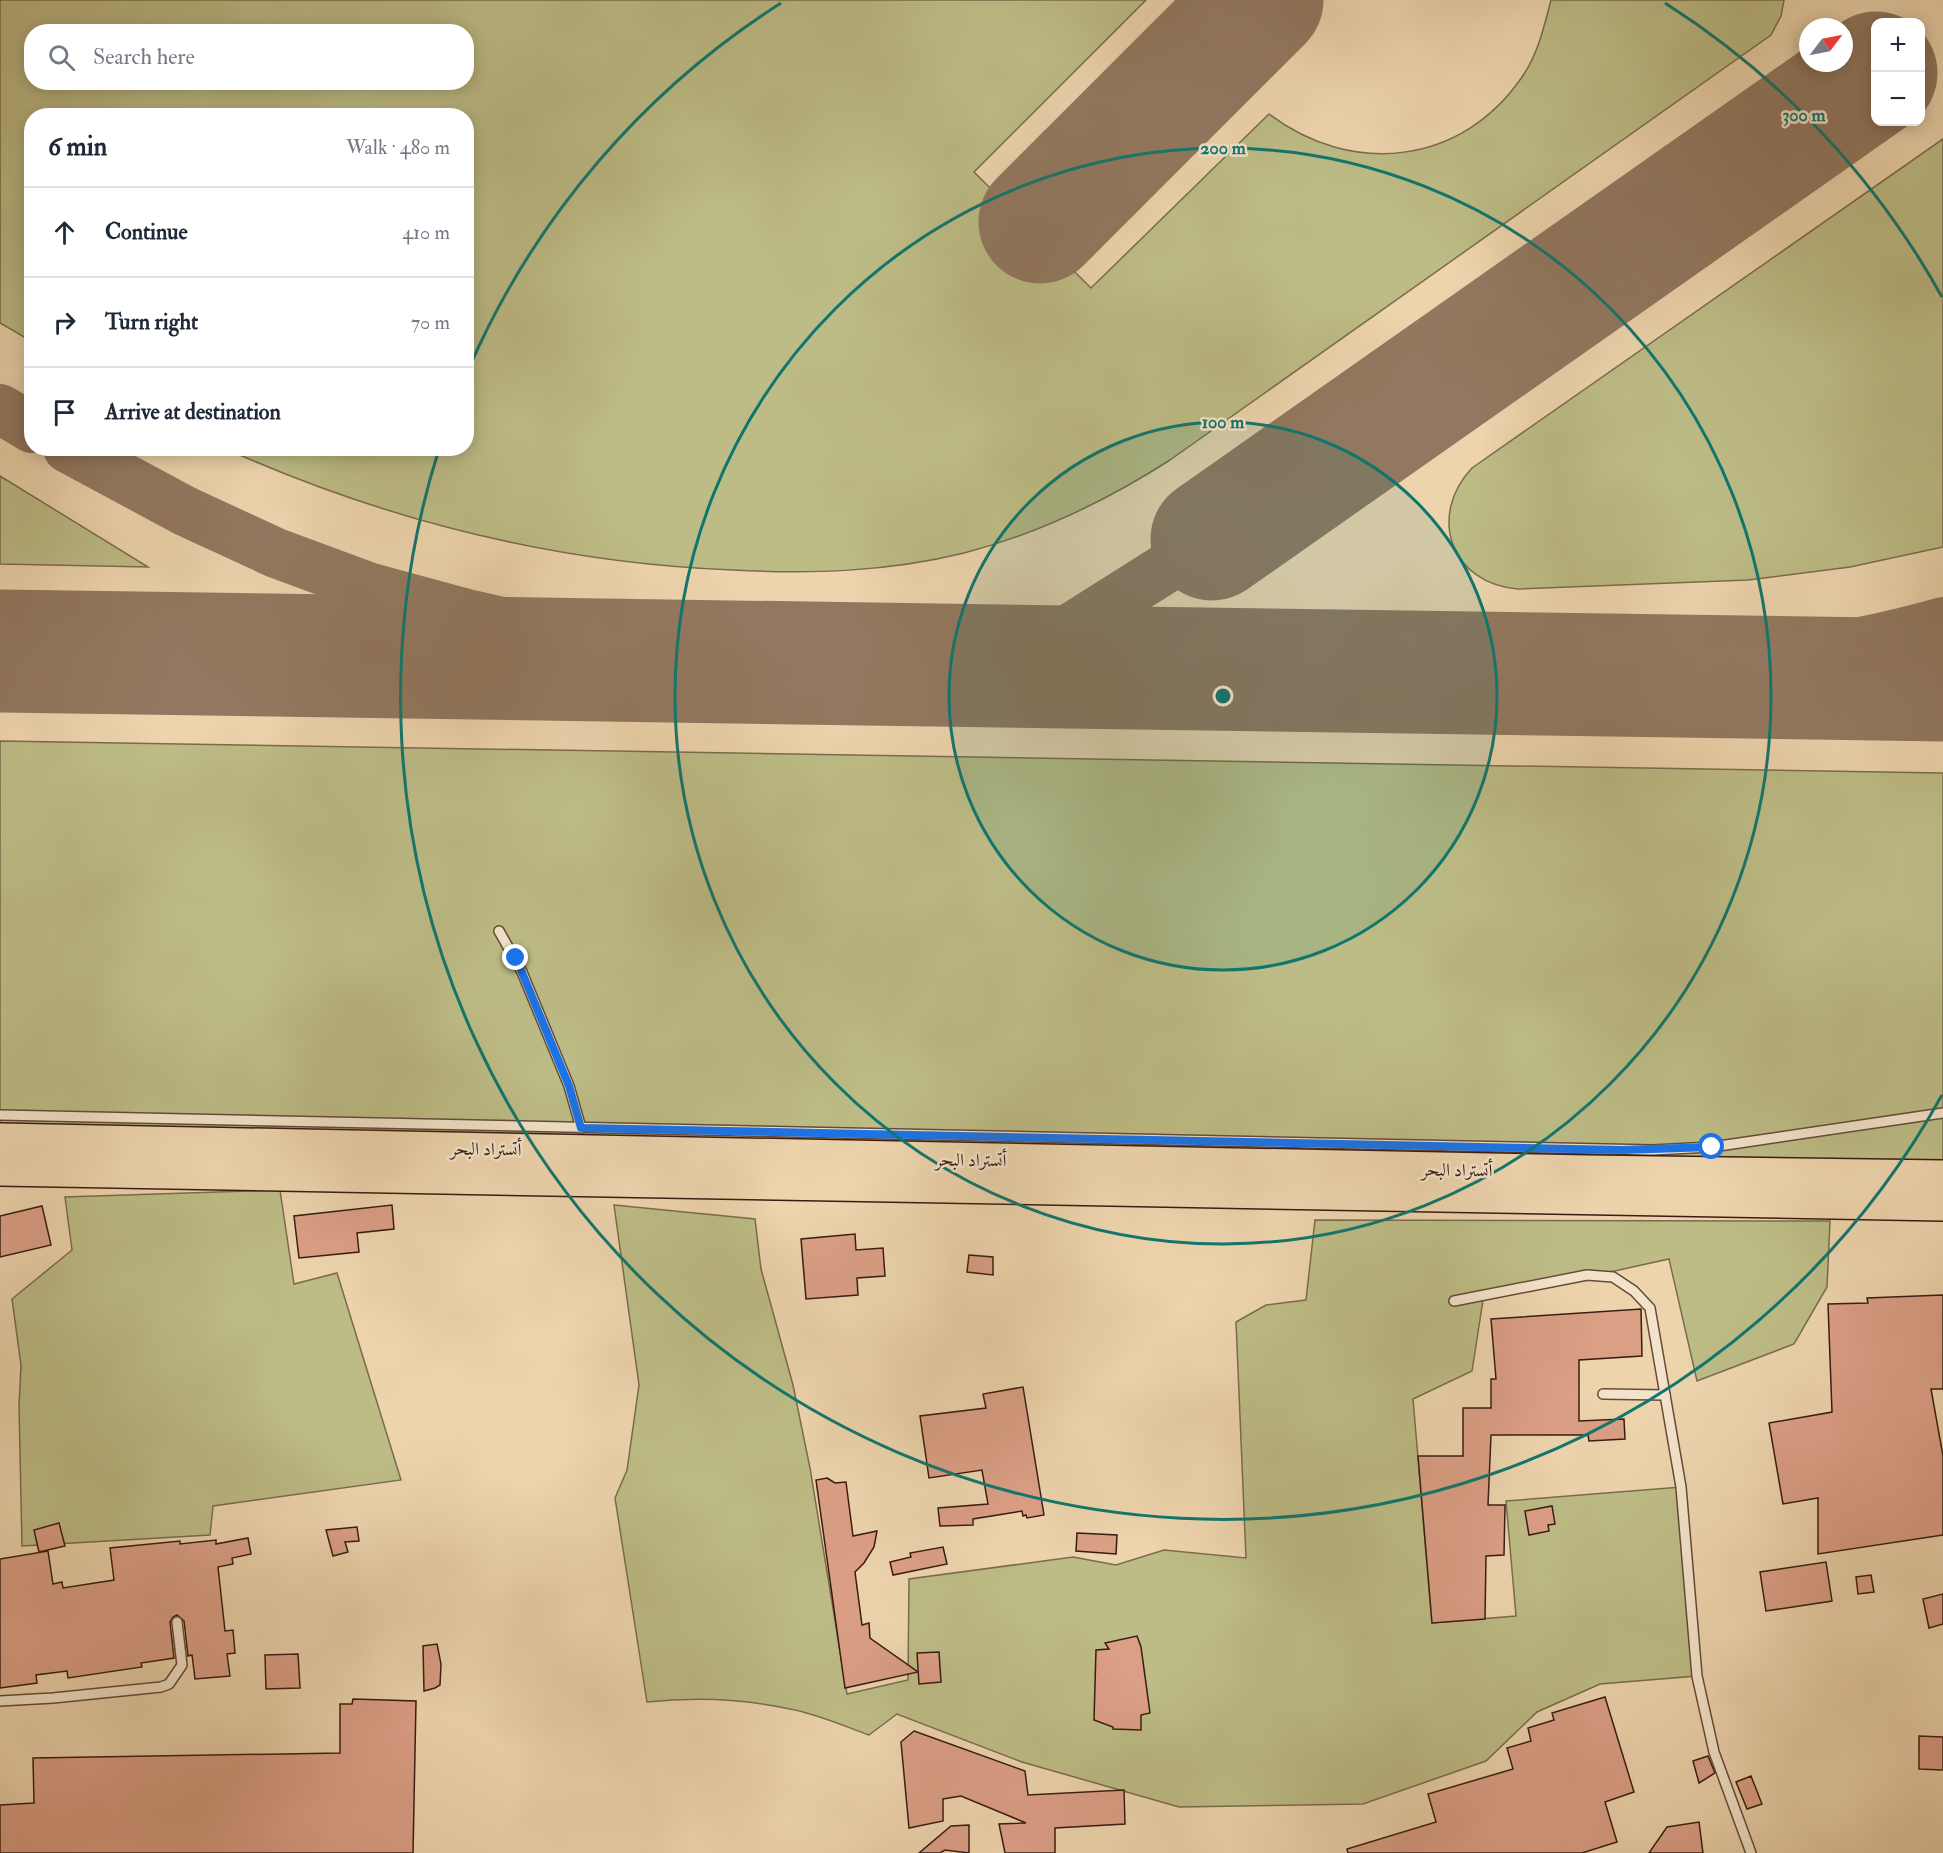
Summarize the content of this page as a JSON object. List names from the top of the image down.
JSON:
{
  "streets": {
    "highway": ["أتستراد البحر"]
  },
  "north": "top right",
  "page": {
    "map_buttons": ["+", "−"],
    "search": "Search here",
    "heading": ["6 min", "Walk · 480 m"],
    "list": [
      ["Continue", "410 m"],
      ["Turn right", "70 m"],
      "Arrive at destination"
    ]
  },
  "rings": ["300 m", "200 m", "100 m"]
}
